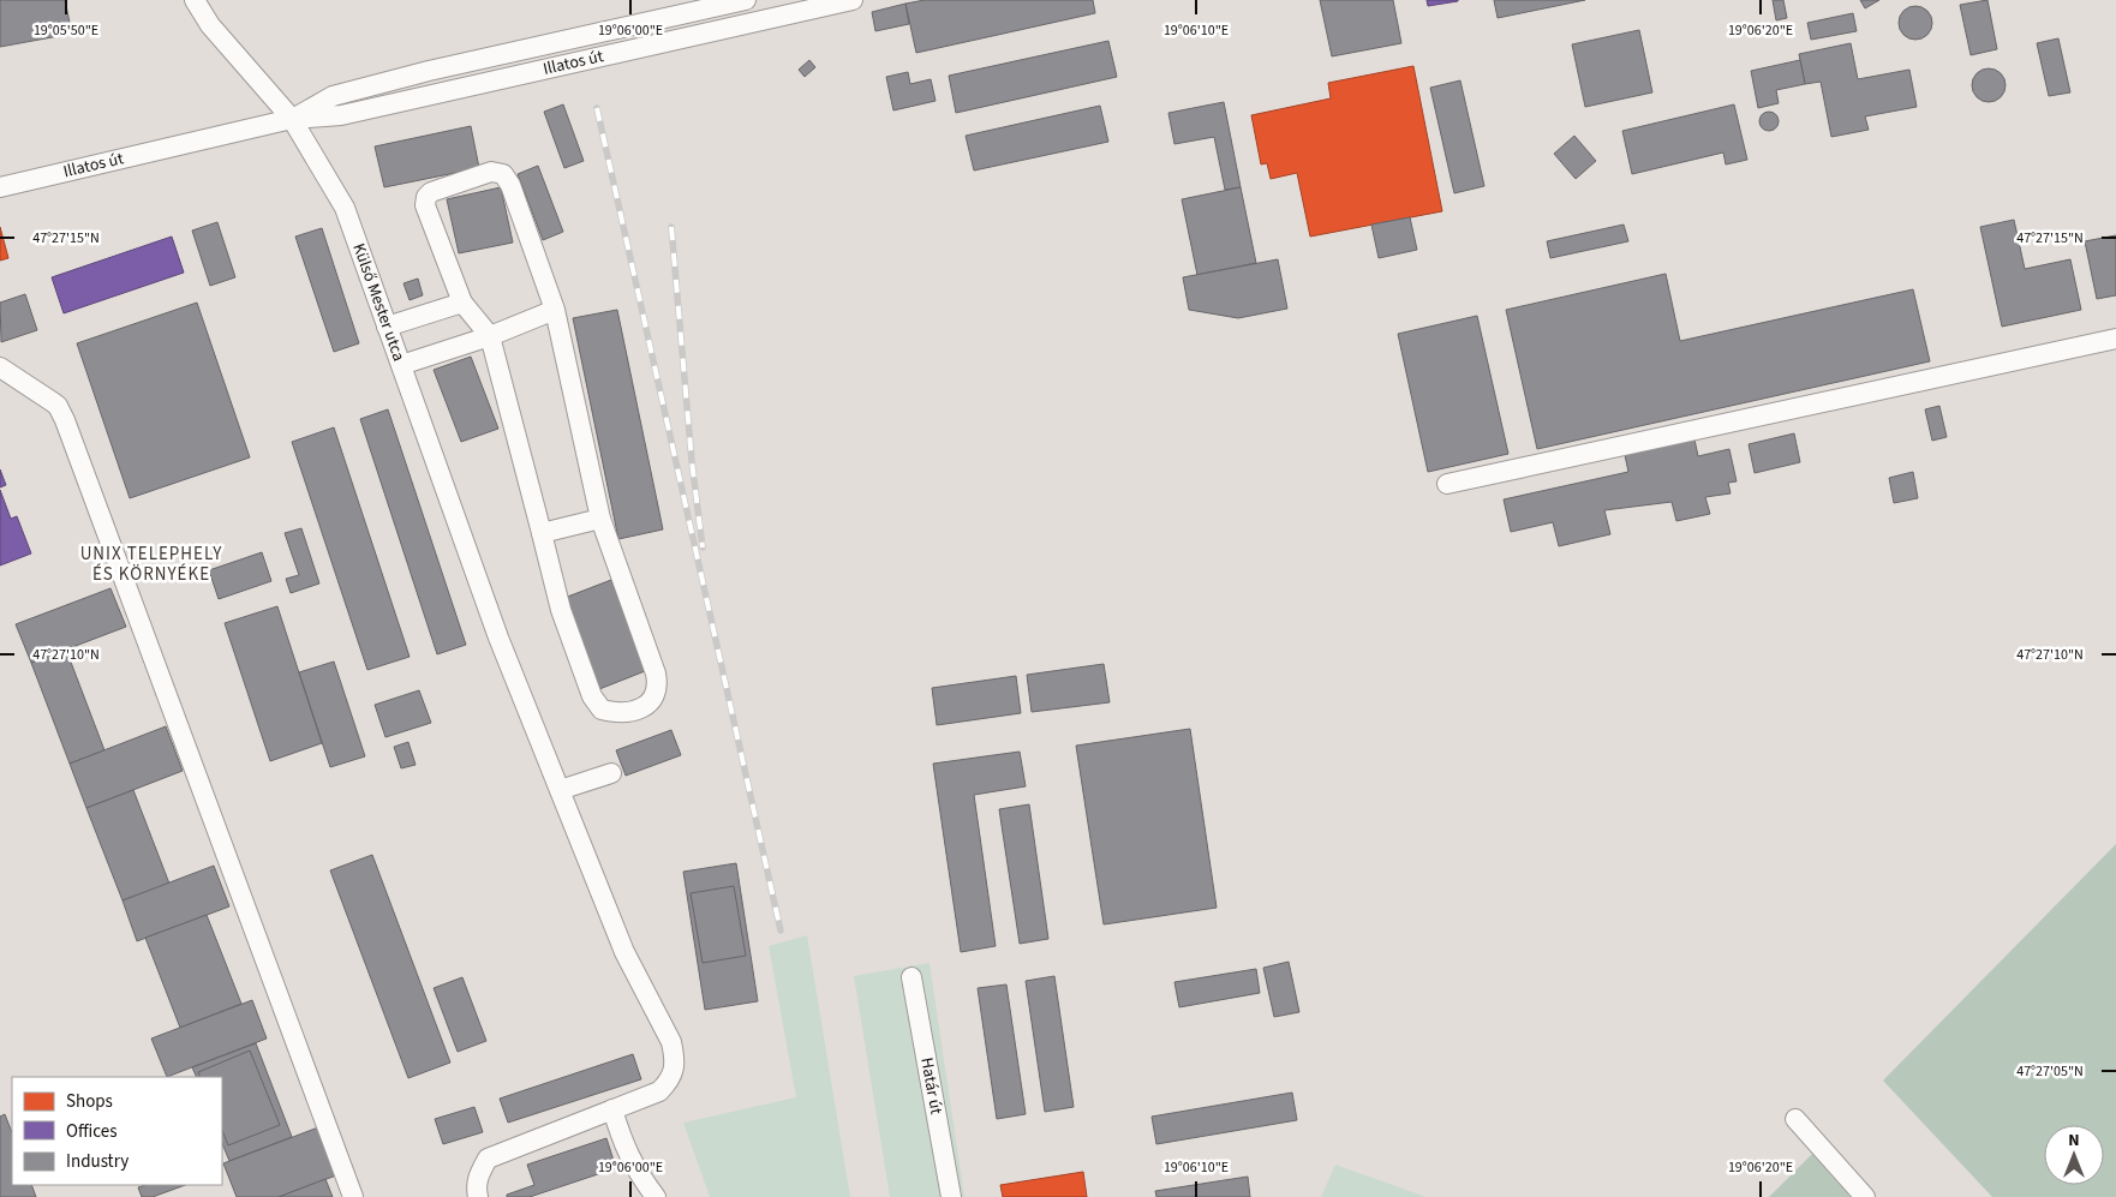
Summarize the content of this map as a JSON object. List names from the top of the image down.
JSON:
{
  "streets": {
    "street": ["Illatos út", "Külső Mester utca", "Határ út"]
  },
  "crossings": [
    ["Illatos út", "Külső Mester utca"]
  ],
  "districts": ["UNIX TELEPHELY ÉS KÖRNYÉKE"],
  "legend": ["Shops", "Offices", "Industry"],
  "north": "top",
  "coordinates": [
    "19°05'50\"E",
    "19°06'00\"E",
    "19°06'10\"E",
    "19°06'20\"E",
    "47°27'15\"N",
    "47°27'10\"N",
    "47°27'05\"N"
  ]
}
